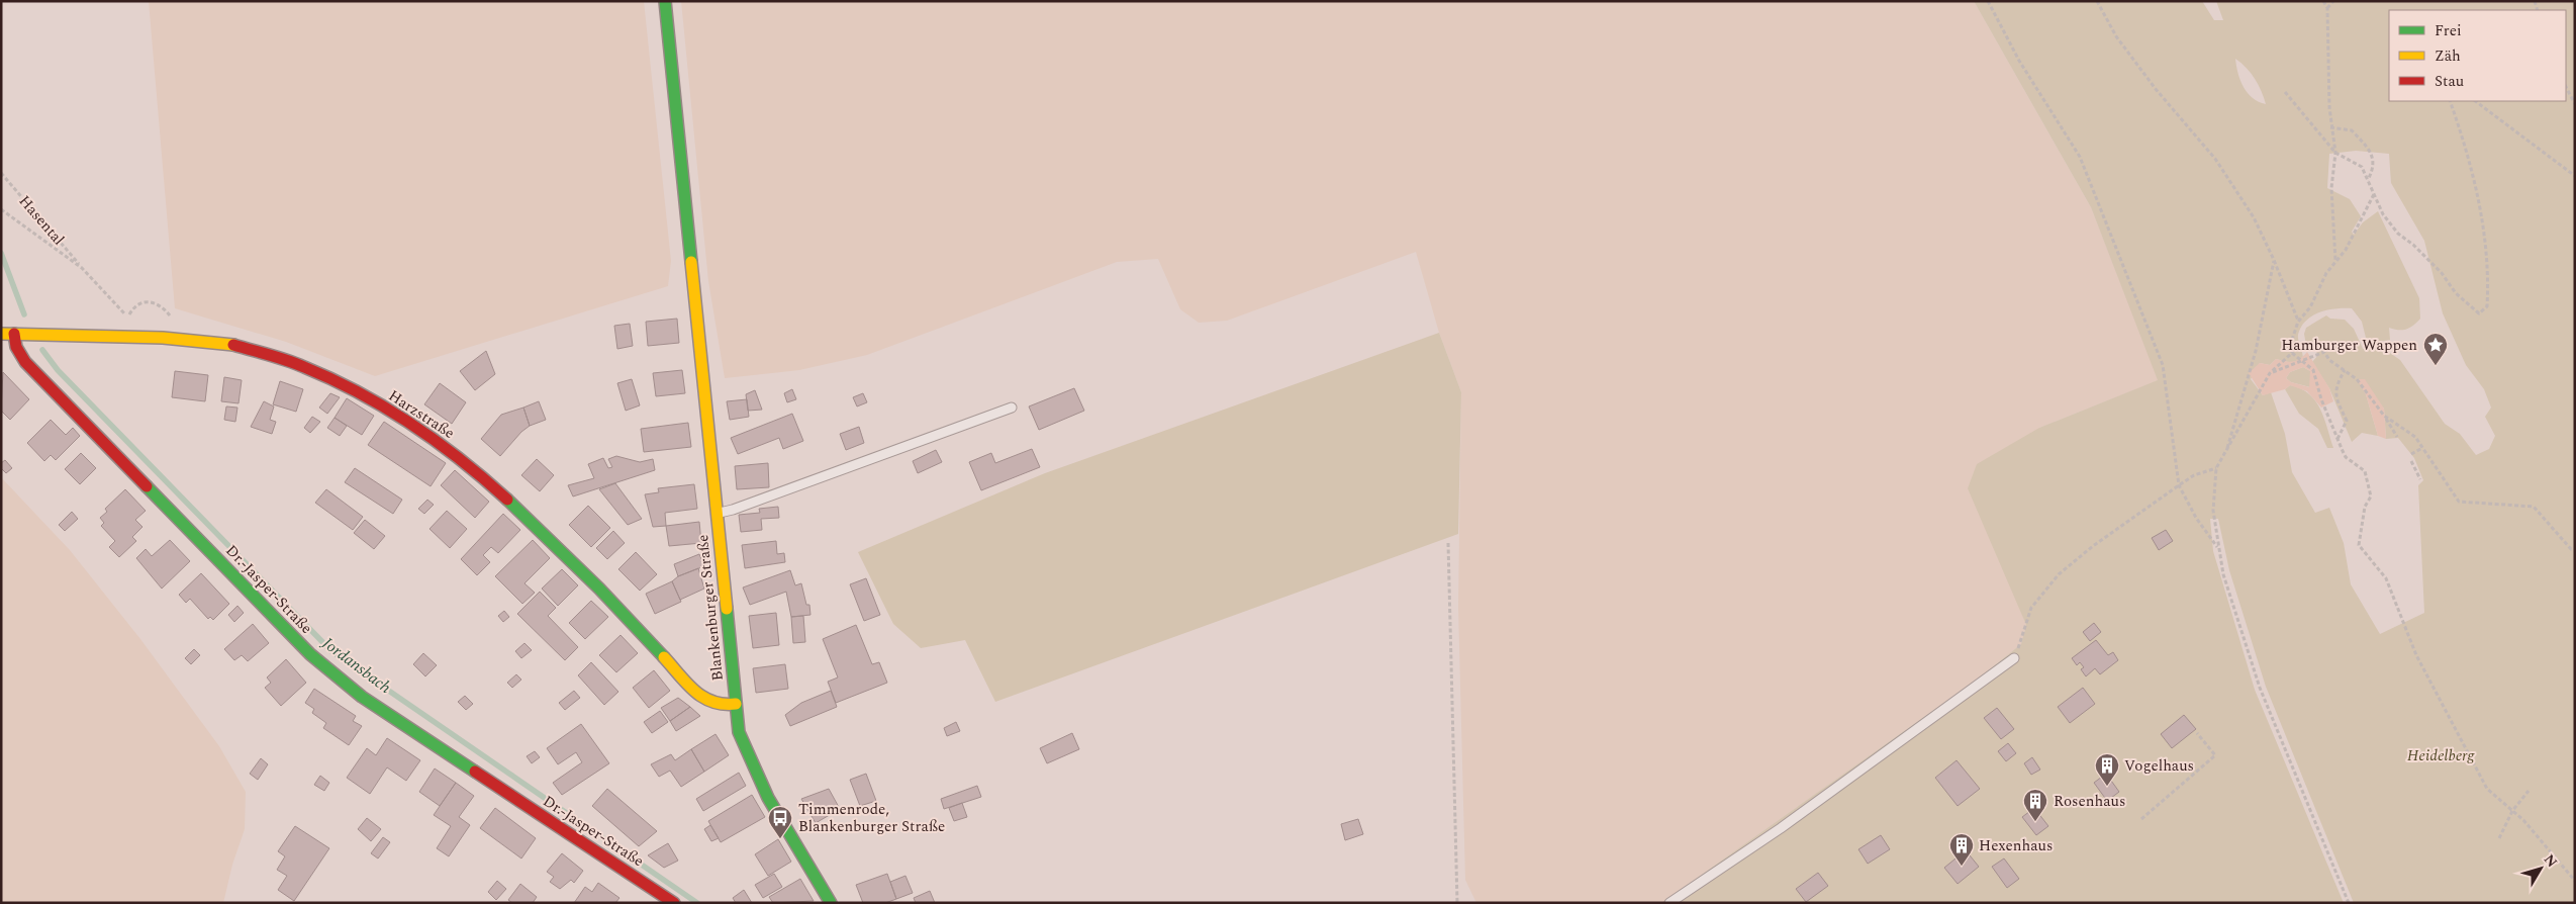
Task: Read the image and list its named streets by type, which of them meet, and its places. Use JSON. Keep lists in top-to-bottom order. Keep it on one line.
{"streets":{"street":["Harzstraße","Dr.-Jasper-Straße","Blankenburger Straße"],"path":["Hasental"]},"crossings":[["Harzstraße","Dr.-Jasper-Straße"],["Harzstraße","Blankenburger Straße"]],"water":["Jordansbach"],"parks":["Heidelberg"],"places":{"place":["Hamburger Wappen"],"building":["Vogelhaus","Rosenhaus","Hexenhaus"],"bus stop":["Timmenrode, Blankenburger Straße"]},"legend":["Frei","Zäh","Stau"],"north":"top right"}
